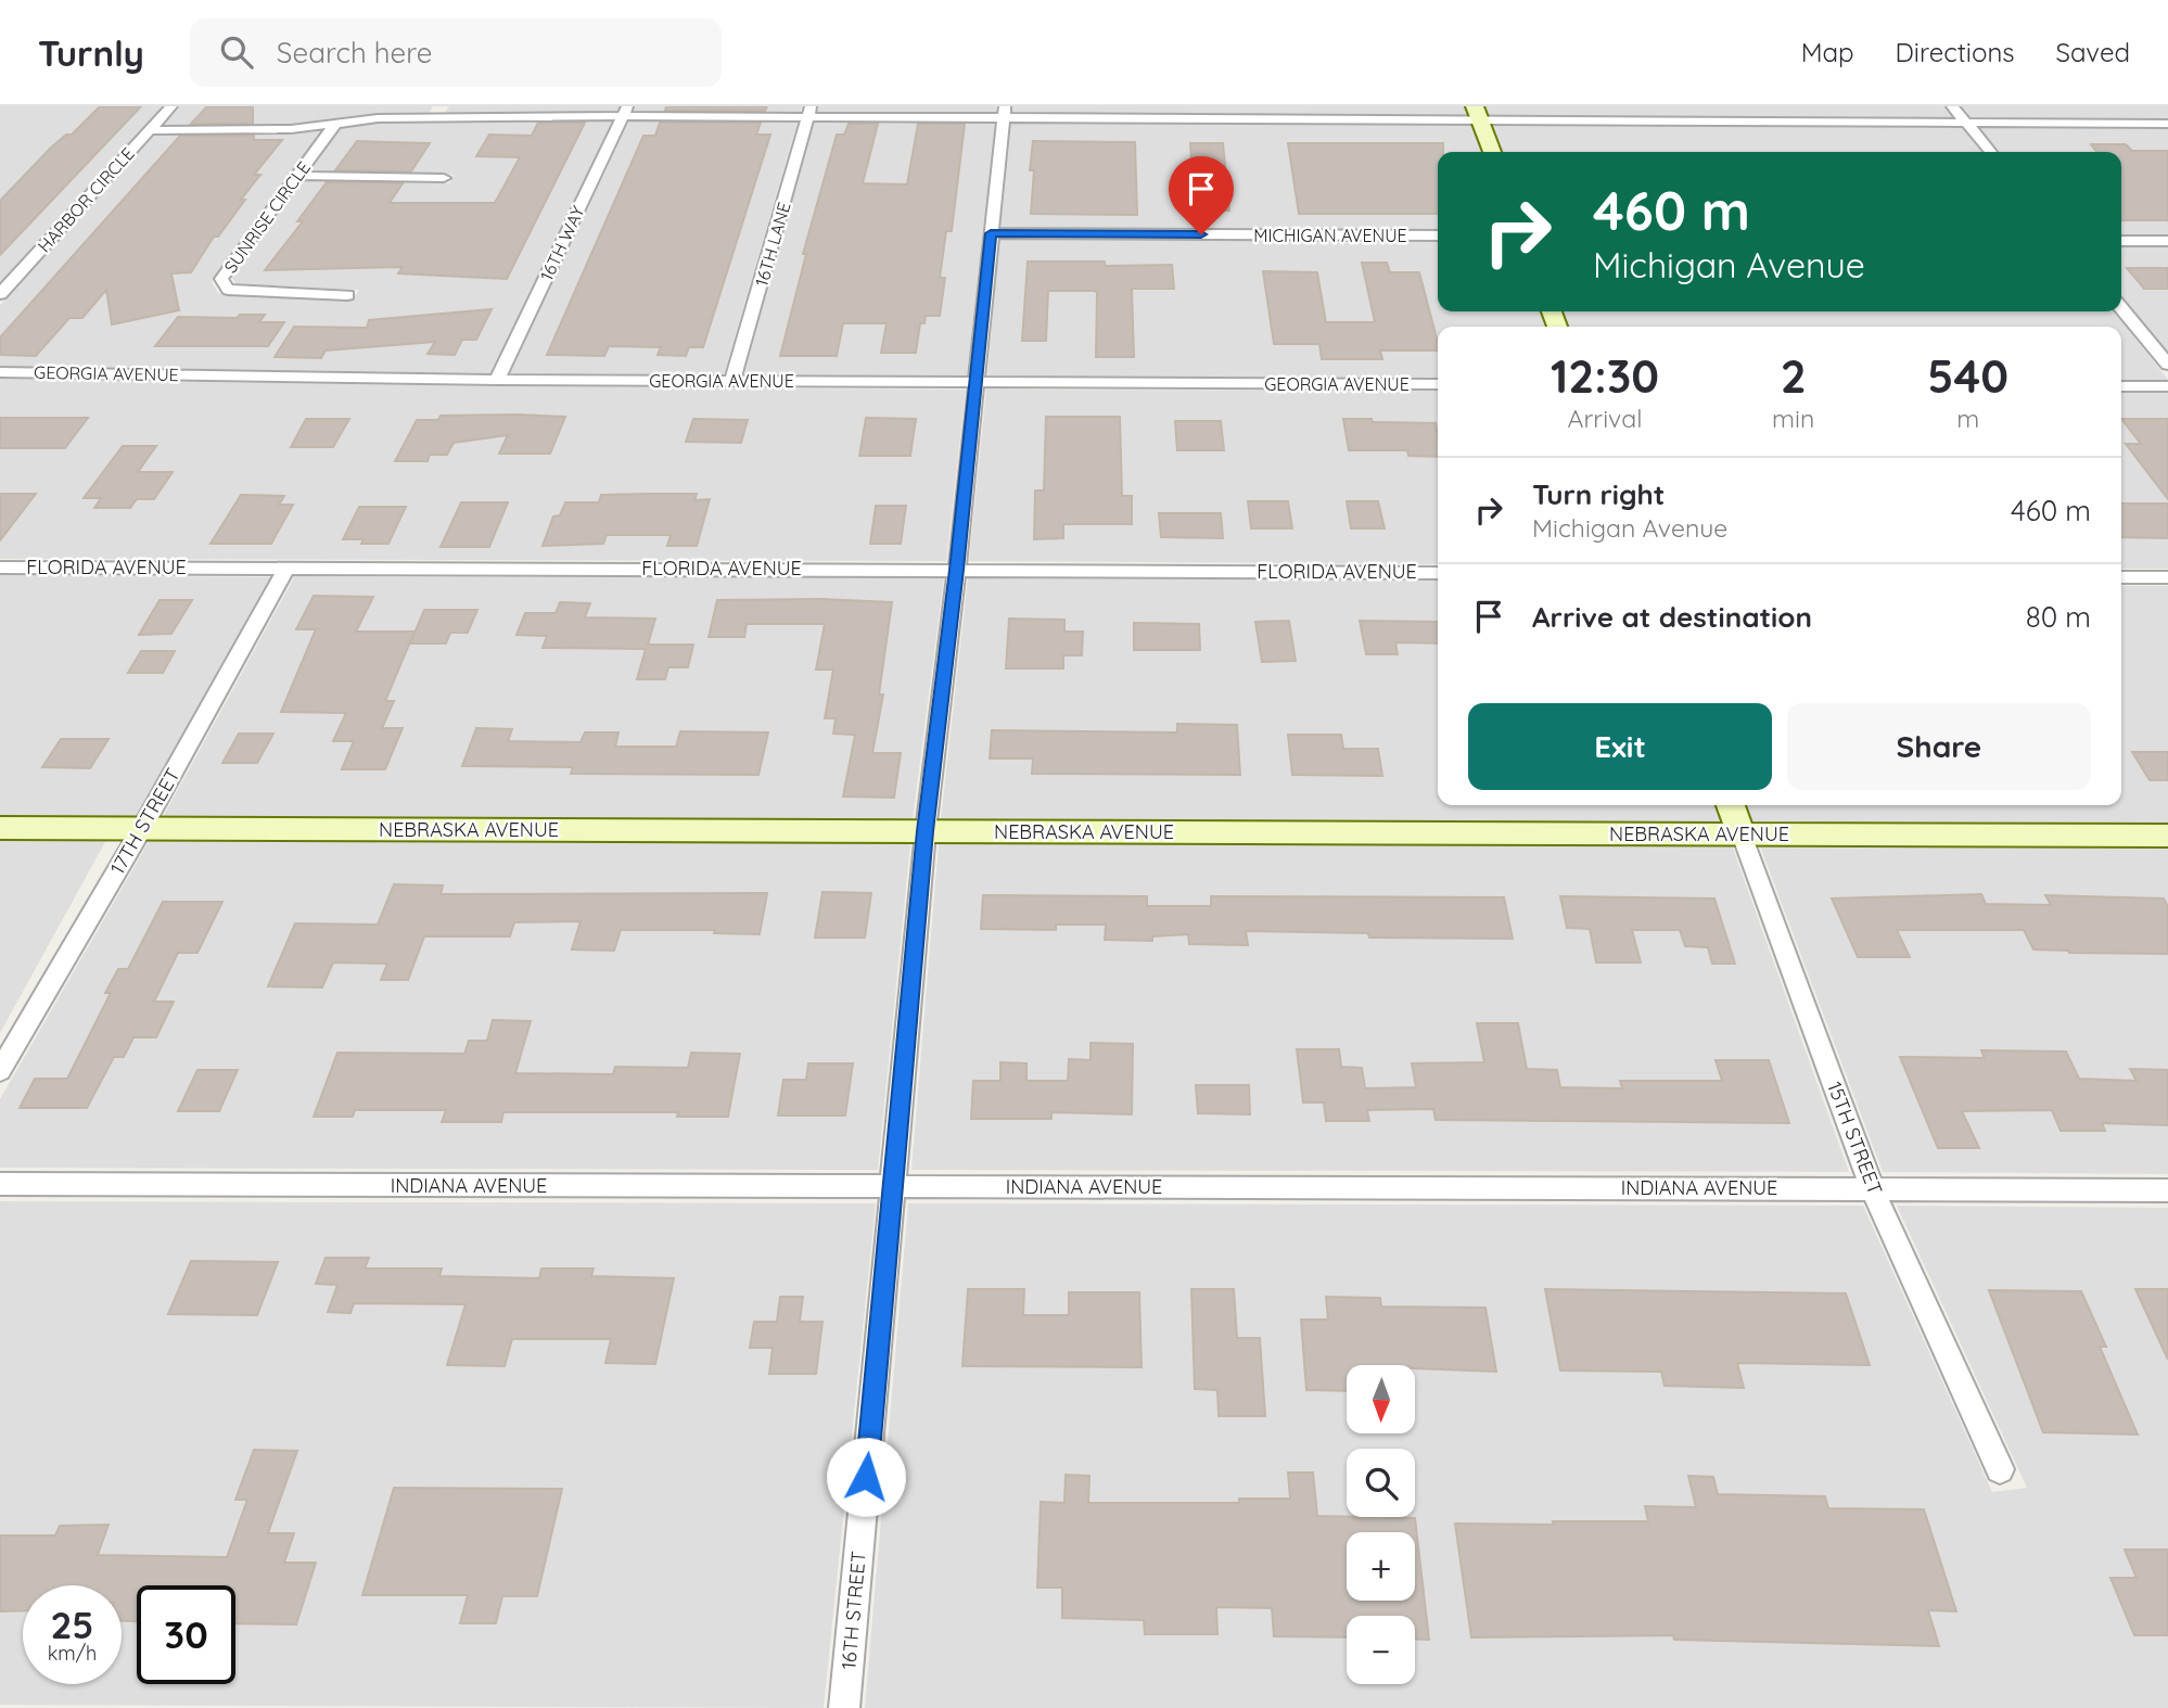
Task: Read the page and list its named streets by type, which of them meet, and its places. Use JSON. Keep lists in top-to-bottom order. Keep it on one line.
{"streets":{"main road":["NEBRASKA AVENUE","15TH STREET"],"street":["HARBOR CIRCLE","SUNRISE CIRCLE","MICHIGAN AVENUE","16TH WAY","16TH LANE","GEORGIA AVENUE","FLORIDA AVENUE","17TH STREET","INDIANA AVENUE","16TH STREET"]},"crossings":[["MICHIGAN AVENUE","16TH STREET"],["16TH WAY","GEORGIA AVENUE"],["16TH LANE","GEORGIA AVENUE"],["GEORGIA AVENUE","16TH STREET"],["FLORIDA AVENUE","17TH STREET"],["FLORIDA AVENUE","16TH STREET"],["17TH STREET","NEBRASKA AVENUE"],["NEBRASKA AVENUE","15TH STREET"],["NEBRASKA AVENUE","16TH STREET"],["15TH STREET","INDIANA AVENUE"],["INDIANA AVENUE","16TH STREET"]],"north":"bottom","page":{"header":"Turnly","search":"Search here","nav":["Map","Directions","Saved"],"turn":["460 m","Michigan Avenue"],"eta":["12:30","Arrival","2","min","540","m"],"list":[{"name":"Turn right","note":"Michigan Avenue","value":"460 m"},{"name":"Arrive at destination","value":"80 m"}],"buttons":["Exit","Share"],"map_buttons":["+","−"],"speed":"25 km/h","limit":"30"}}
